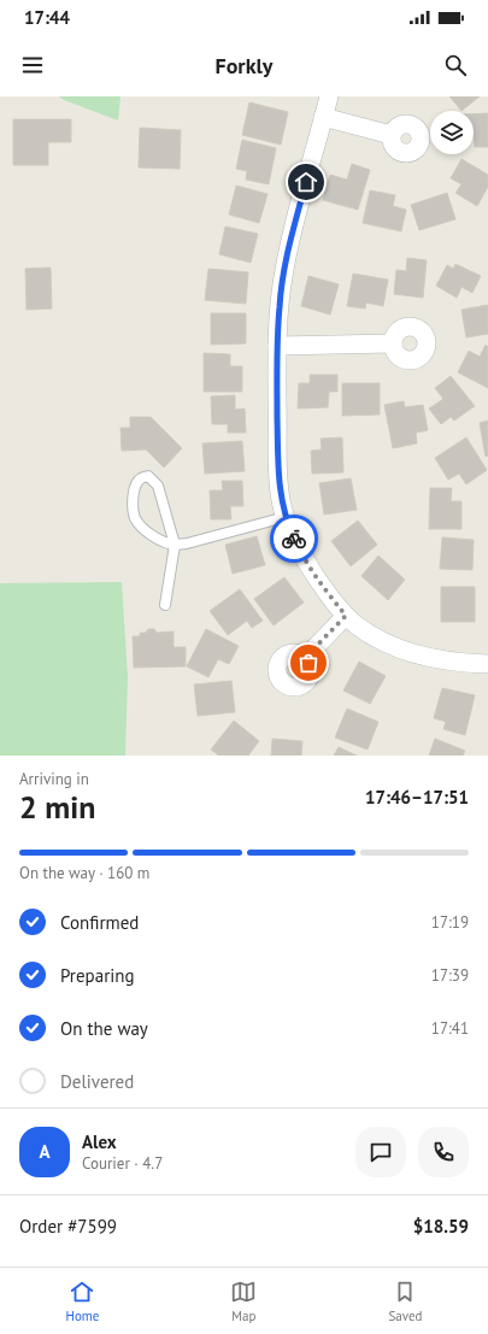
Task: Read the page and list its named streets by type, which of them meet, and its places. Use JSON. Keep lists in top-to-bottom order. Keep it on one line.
{"page":{"status":"17:44","header":"Forkly","heading":["2 min","Arriving in","17:46–17:51"],"panel":["Alex","Courier · 4.7","Order #7599","$18.59"],"bar":"On the way · 160 m","list":[["Confirmed","17:19"],["Preparing","17:39"],["On the way","17:41"],"Delivered"],"round":"A","tabs":["Home","Map","Saved"]}}
